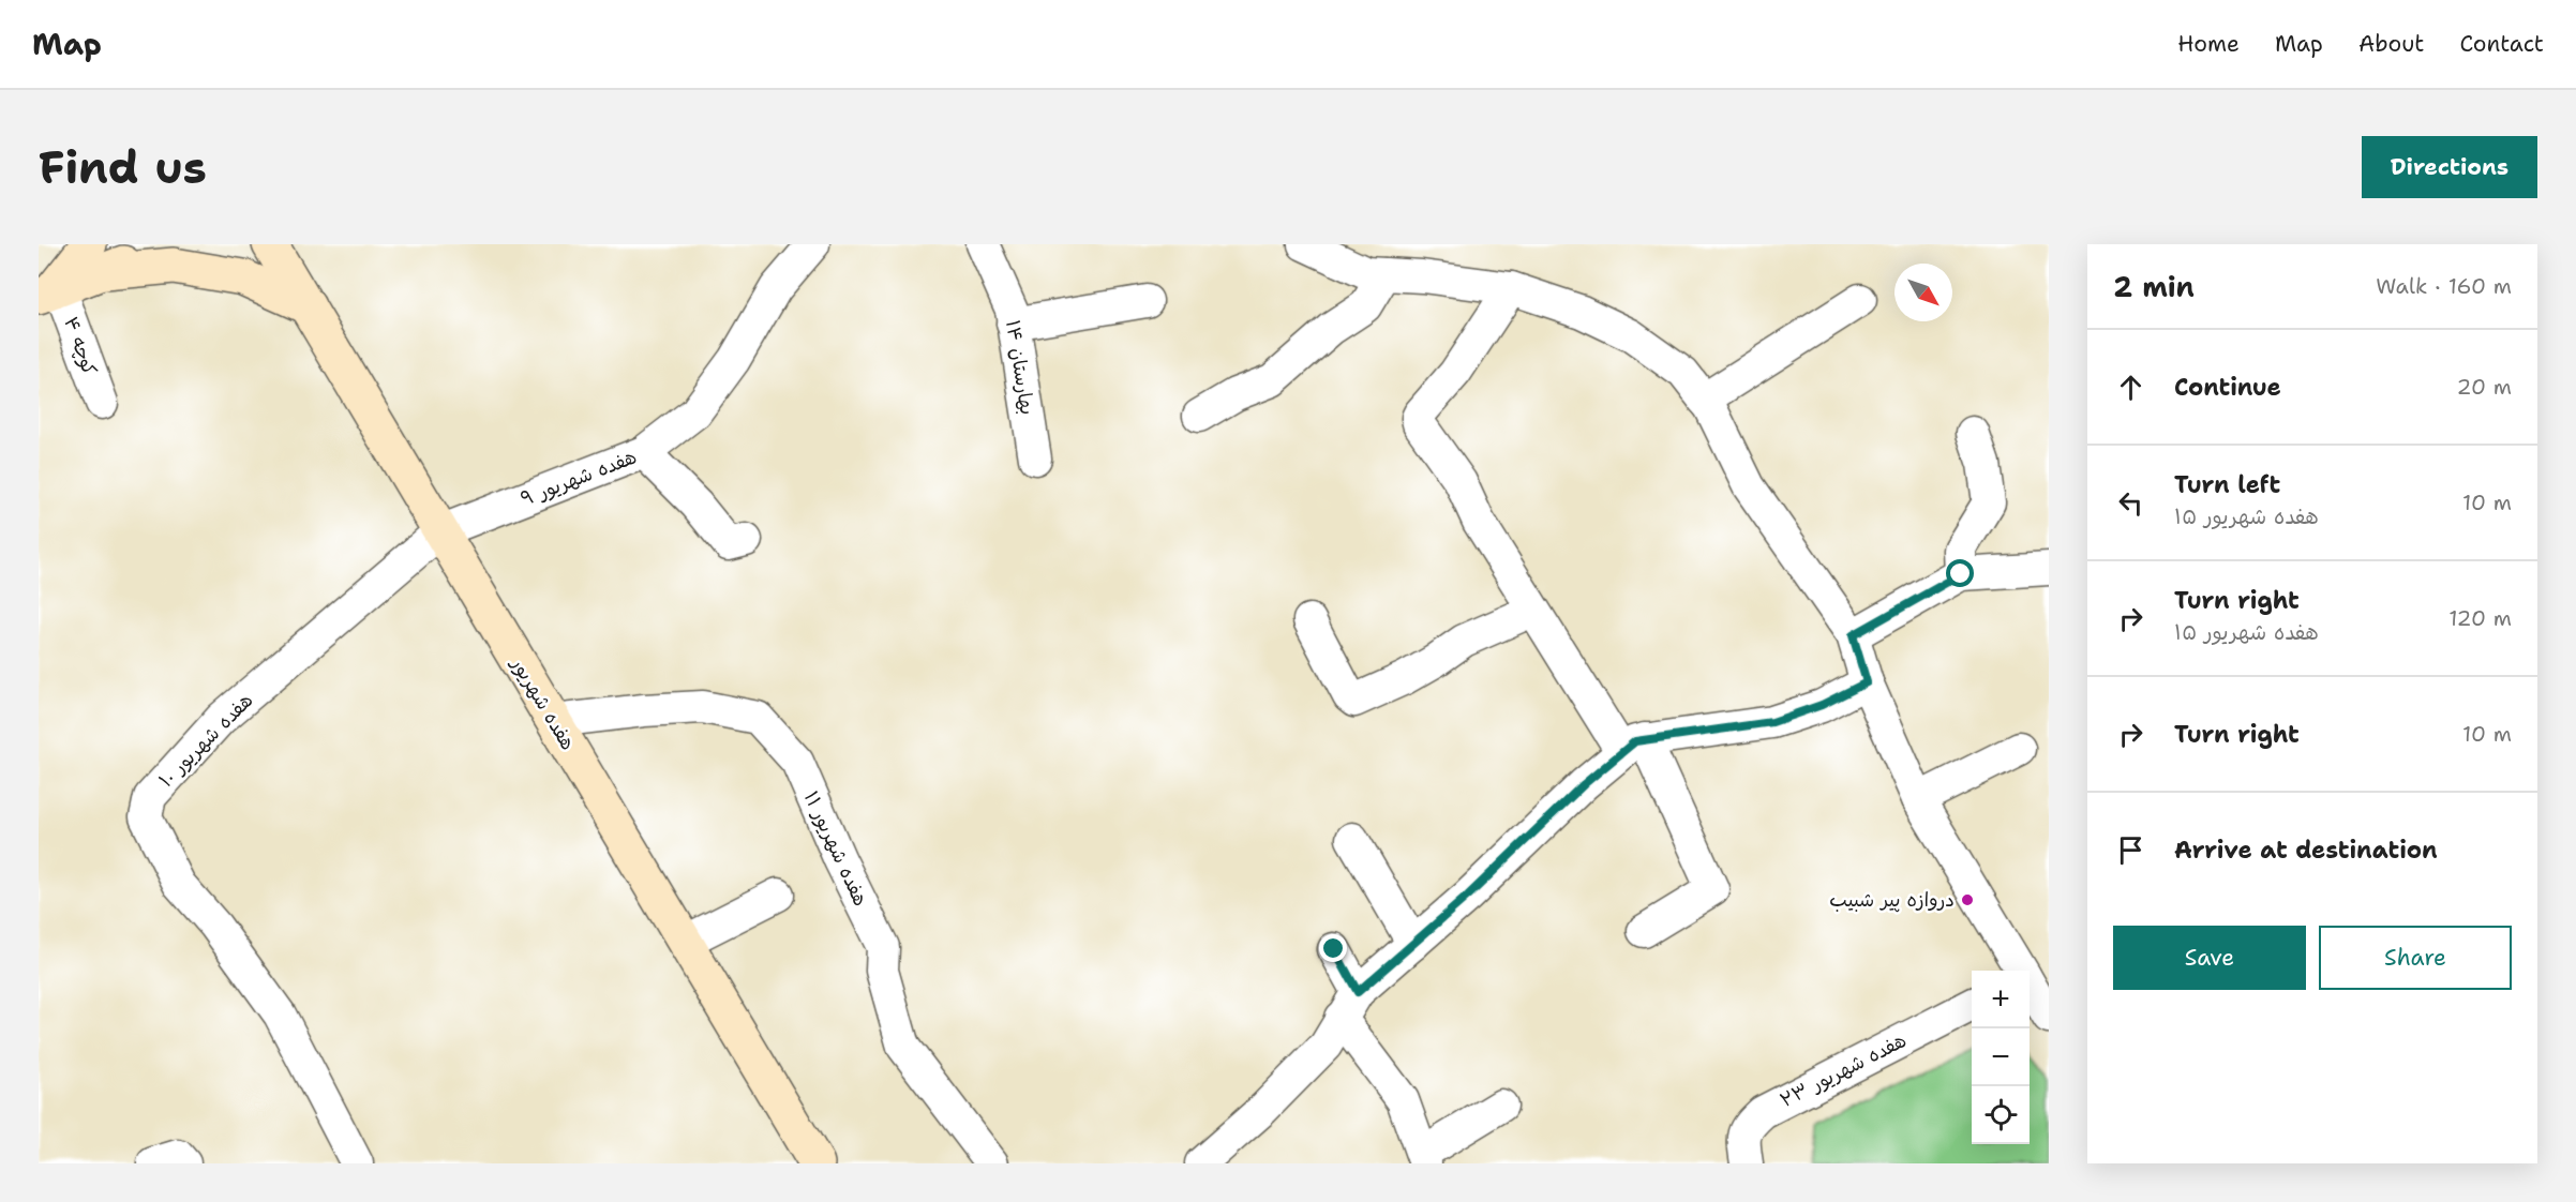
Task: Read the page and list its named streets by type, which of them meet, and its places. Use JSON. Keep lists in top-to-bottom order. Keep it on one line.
{"streets":{"main road":["هفده شهریور"],"street":["کوچه ۴","بهارستان ۱۴","هفده شهریور ۹","هفده شهریور ۱۰","هفده شهریور ۱۱","هفده شهریور ۲۳"]},"crossings":[["هفده شهریور ۹","هفده شهریور"],["هفده شهریور ۹","هفده شهریور ۱۰"],["هفده شهریور","هفده شهریور ۱۰"],["هفده شهریور","هفده شهریور ۱۱"]],"places":["دروازه پیر شبیب"],"north":"bottom right","page":{"header":"Map","nav":["Home","Map","About","Contact"],"buttons":["Directions",["Save","Share"]],"title":"Find us","heading":["2 min","Walk · 160 m"],"list":[["Continue","20 m"],["Turn left","هفده شهریور ۱۵","10 m"],["Turn right","هفده شهریور ۱۵","120 m"],["Turn right","10 m"],"Arrive at destination"],"map_buttons":["+","−"]}}
